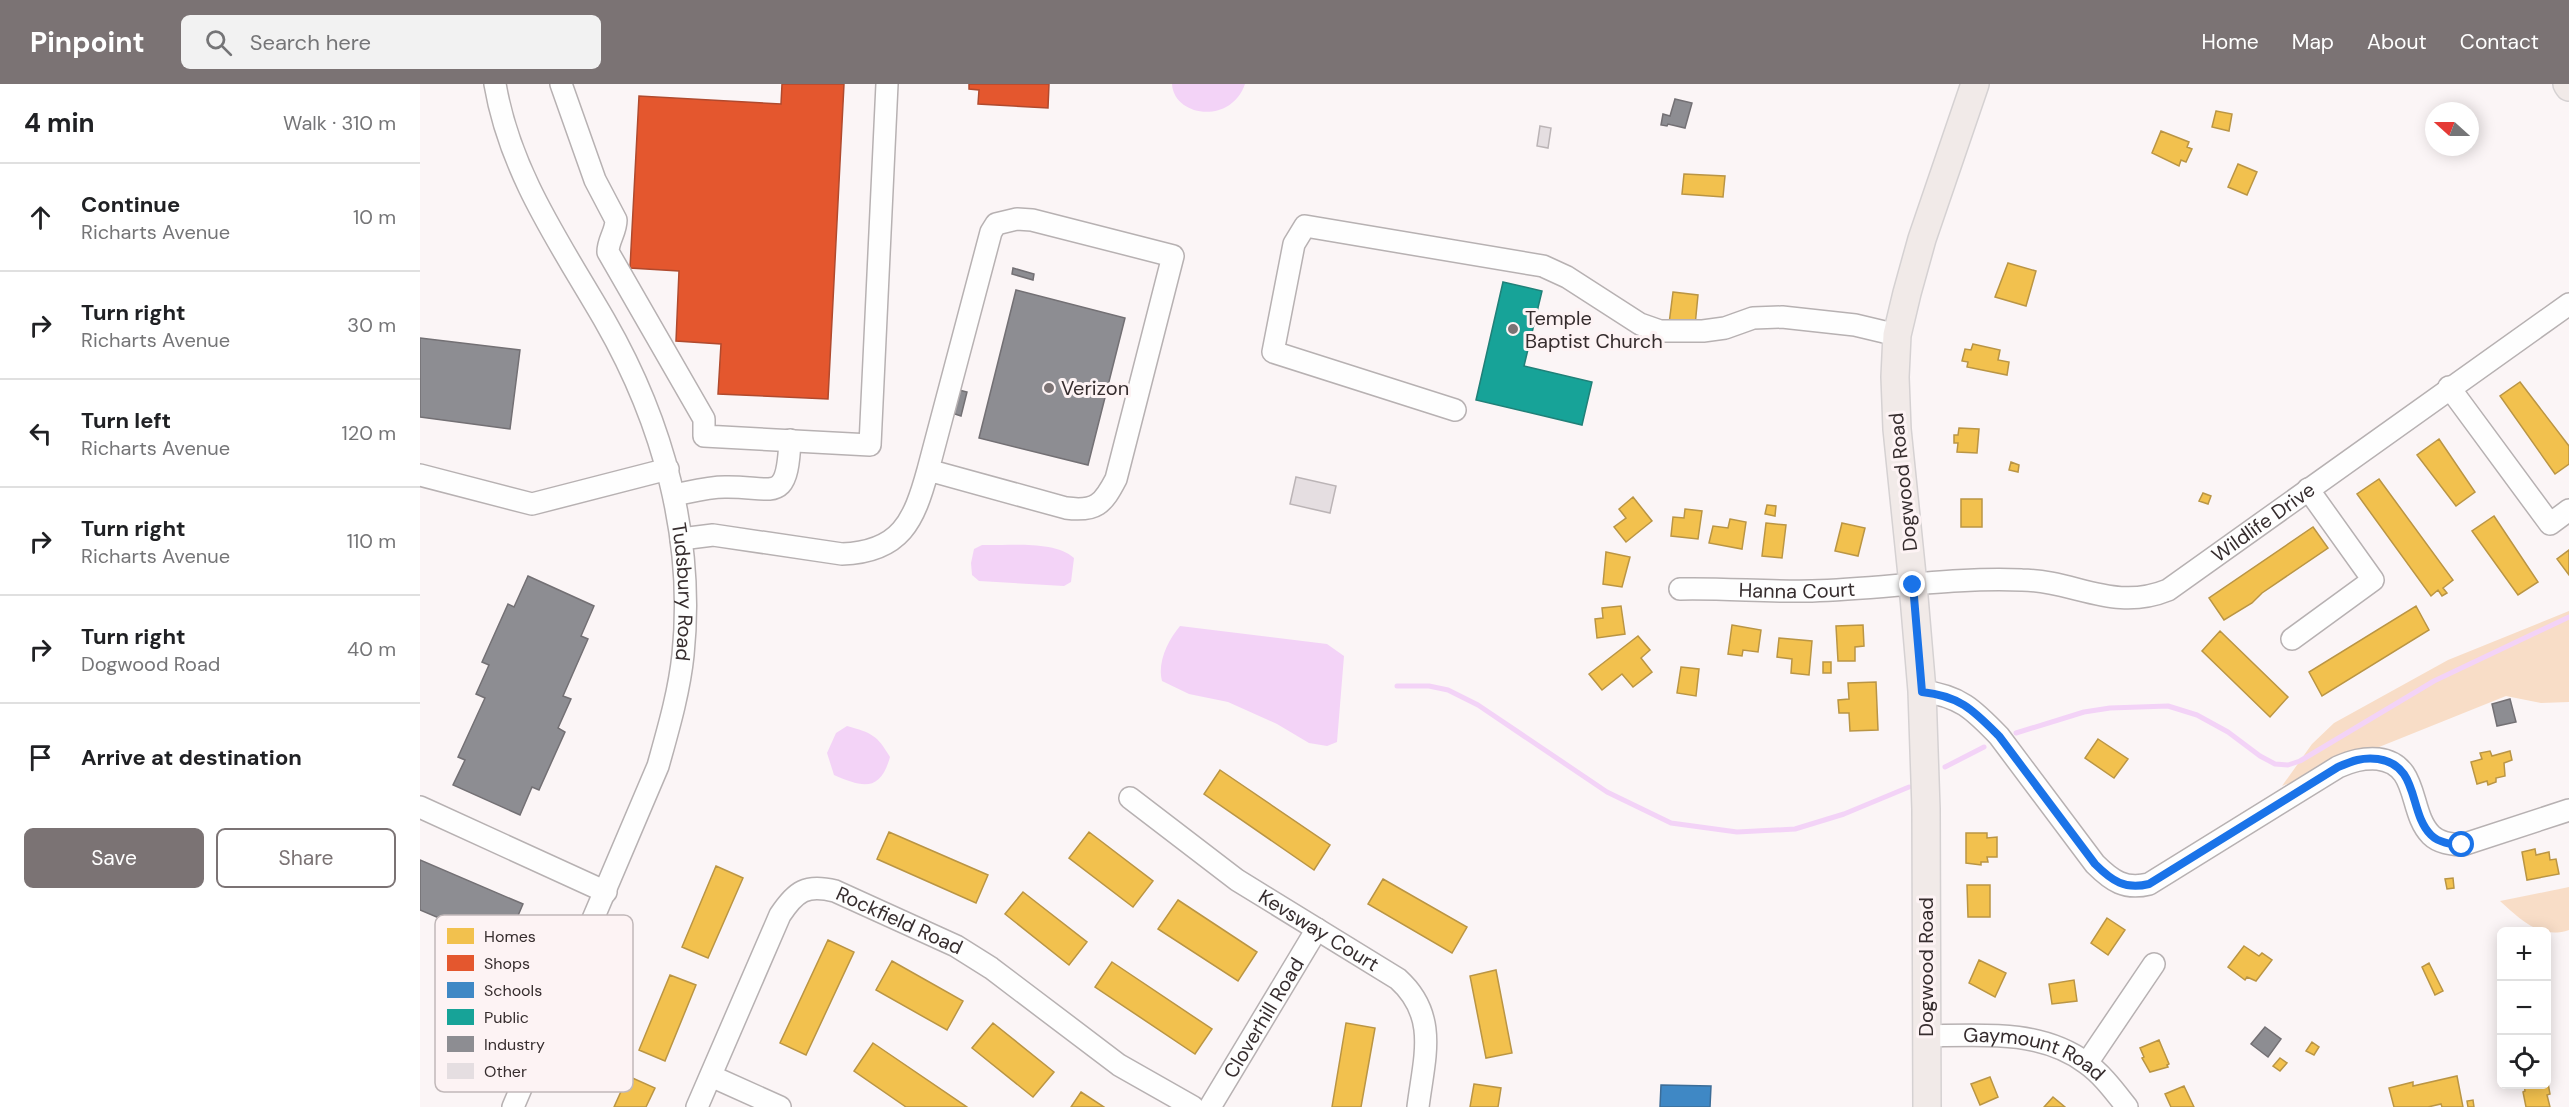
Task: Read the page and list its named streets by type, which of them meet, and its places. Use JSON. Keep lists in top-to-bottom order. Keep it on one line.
{"streets":{"main road":["Dogwood Road"],"street":["Wildlife Drive","Hanna Court","Tudsbury Road","Rockfield Road","Kevsway Court","Cloverhill Road","Gaymount Road"]},"crossings":[["Dogwood Road","Wildlife Drive"],["Dogwood Road","Hanna Court"],["Dogwood Road","Gaymount Road"],["Wildlife Drive","Hanna Court"],["Kevsway Court","Cloverhill Road"]],"places":["Temple Baptist Church","Verizon"],"legend":["Homes","Shops","Schools","Public","Industry","Other"],"north":"left","page":{"header":"Pinpoint","search":"Search here","nav":["Home","Map","About","Contact"],"heading":["4 min","Walk · 310 m"],"list":[["Continue","Richarts Avenue","10 m"],["Turn right","Richarts Avenue","30 m"],["Turn left","Richarts Avenue","120 m"],["Turn right","Richarts Avenue","110 m"],["Turn right","Dogwood Road","40 m"],"Arrive at destination"],"buttons":["Save","Share"],"map_buttons":["+","−"]}}
